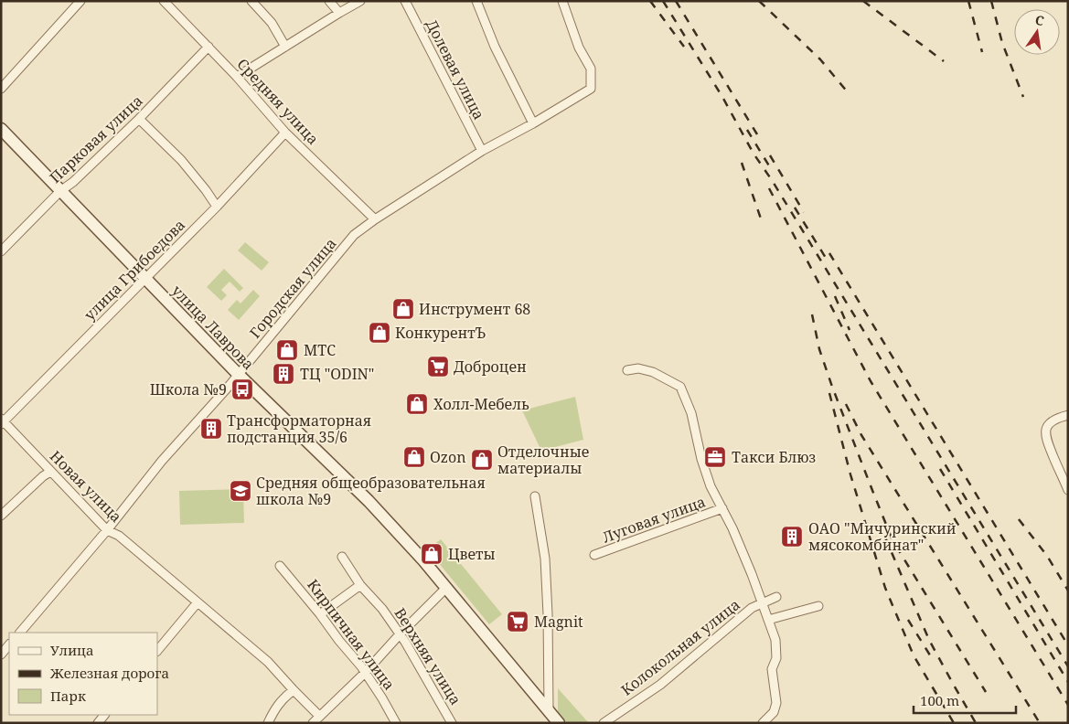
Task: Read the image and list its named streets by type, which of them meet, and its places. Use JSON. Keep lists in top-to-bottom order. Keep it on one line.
{"streets":{"main road":["улица Лаврова"],"street":["Долевая улица","Средняя улица","Парковая улица","улица Грибоедова","Городская улица","Новая улица","Луговая улица","Кирпичная улица","Колокольная улица","Верхняя улица"]},"crossings":[["Долевая улица","Городская улица"],["Средняя улица","Парковая улица"],["Средняя улица","улица Грибоедова"],["Средняя улица","Городская улица"],["Парковая улица","улица Лаврова"],["улица Грибоедова","улица Лаврова"],["улица Грибоедова","Новая улица"],["Городская улица","улица Лаврова"],["Городская улица","Новая улица"],["Луговая улица","Колокольная улица"]],"places":{"shop":["Инструмент 68","КонкурентЪ","МТС","Холл-Мебель","Ozon","Отделочные материалы","Цветы"],"supermarket":["Доброцен","Magnit"],"building":["ТЦ \"ODIN\"","Трансформаторная подстанция 35/6","ОАО \"Мичуринский мясокомбинат\""],"bus stop":["Школа №9"],"office":["Такси Блюз"],"school or university":["Средняя общеобразовательная школа №9"]},"legend":["Улица","Железная дорога","Парк"],"scale_bar":"100 m","north":"top"}
